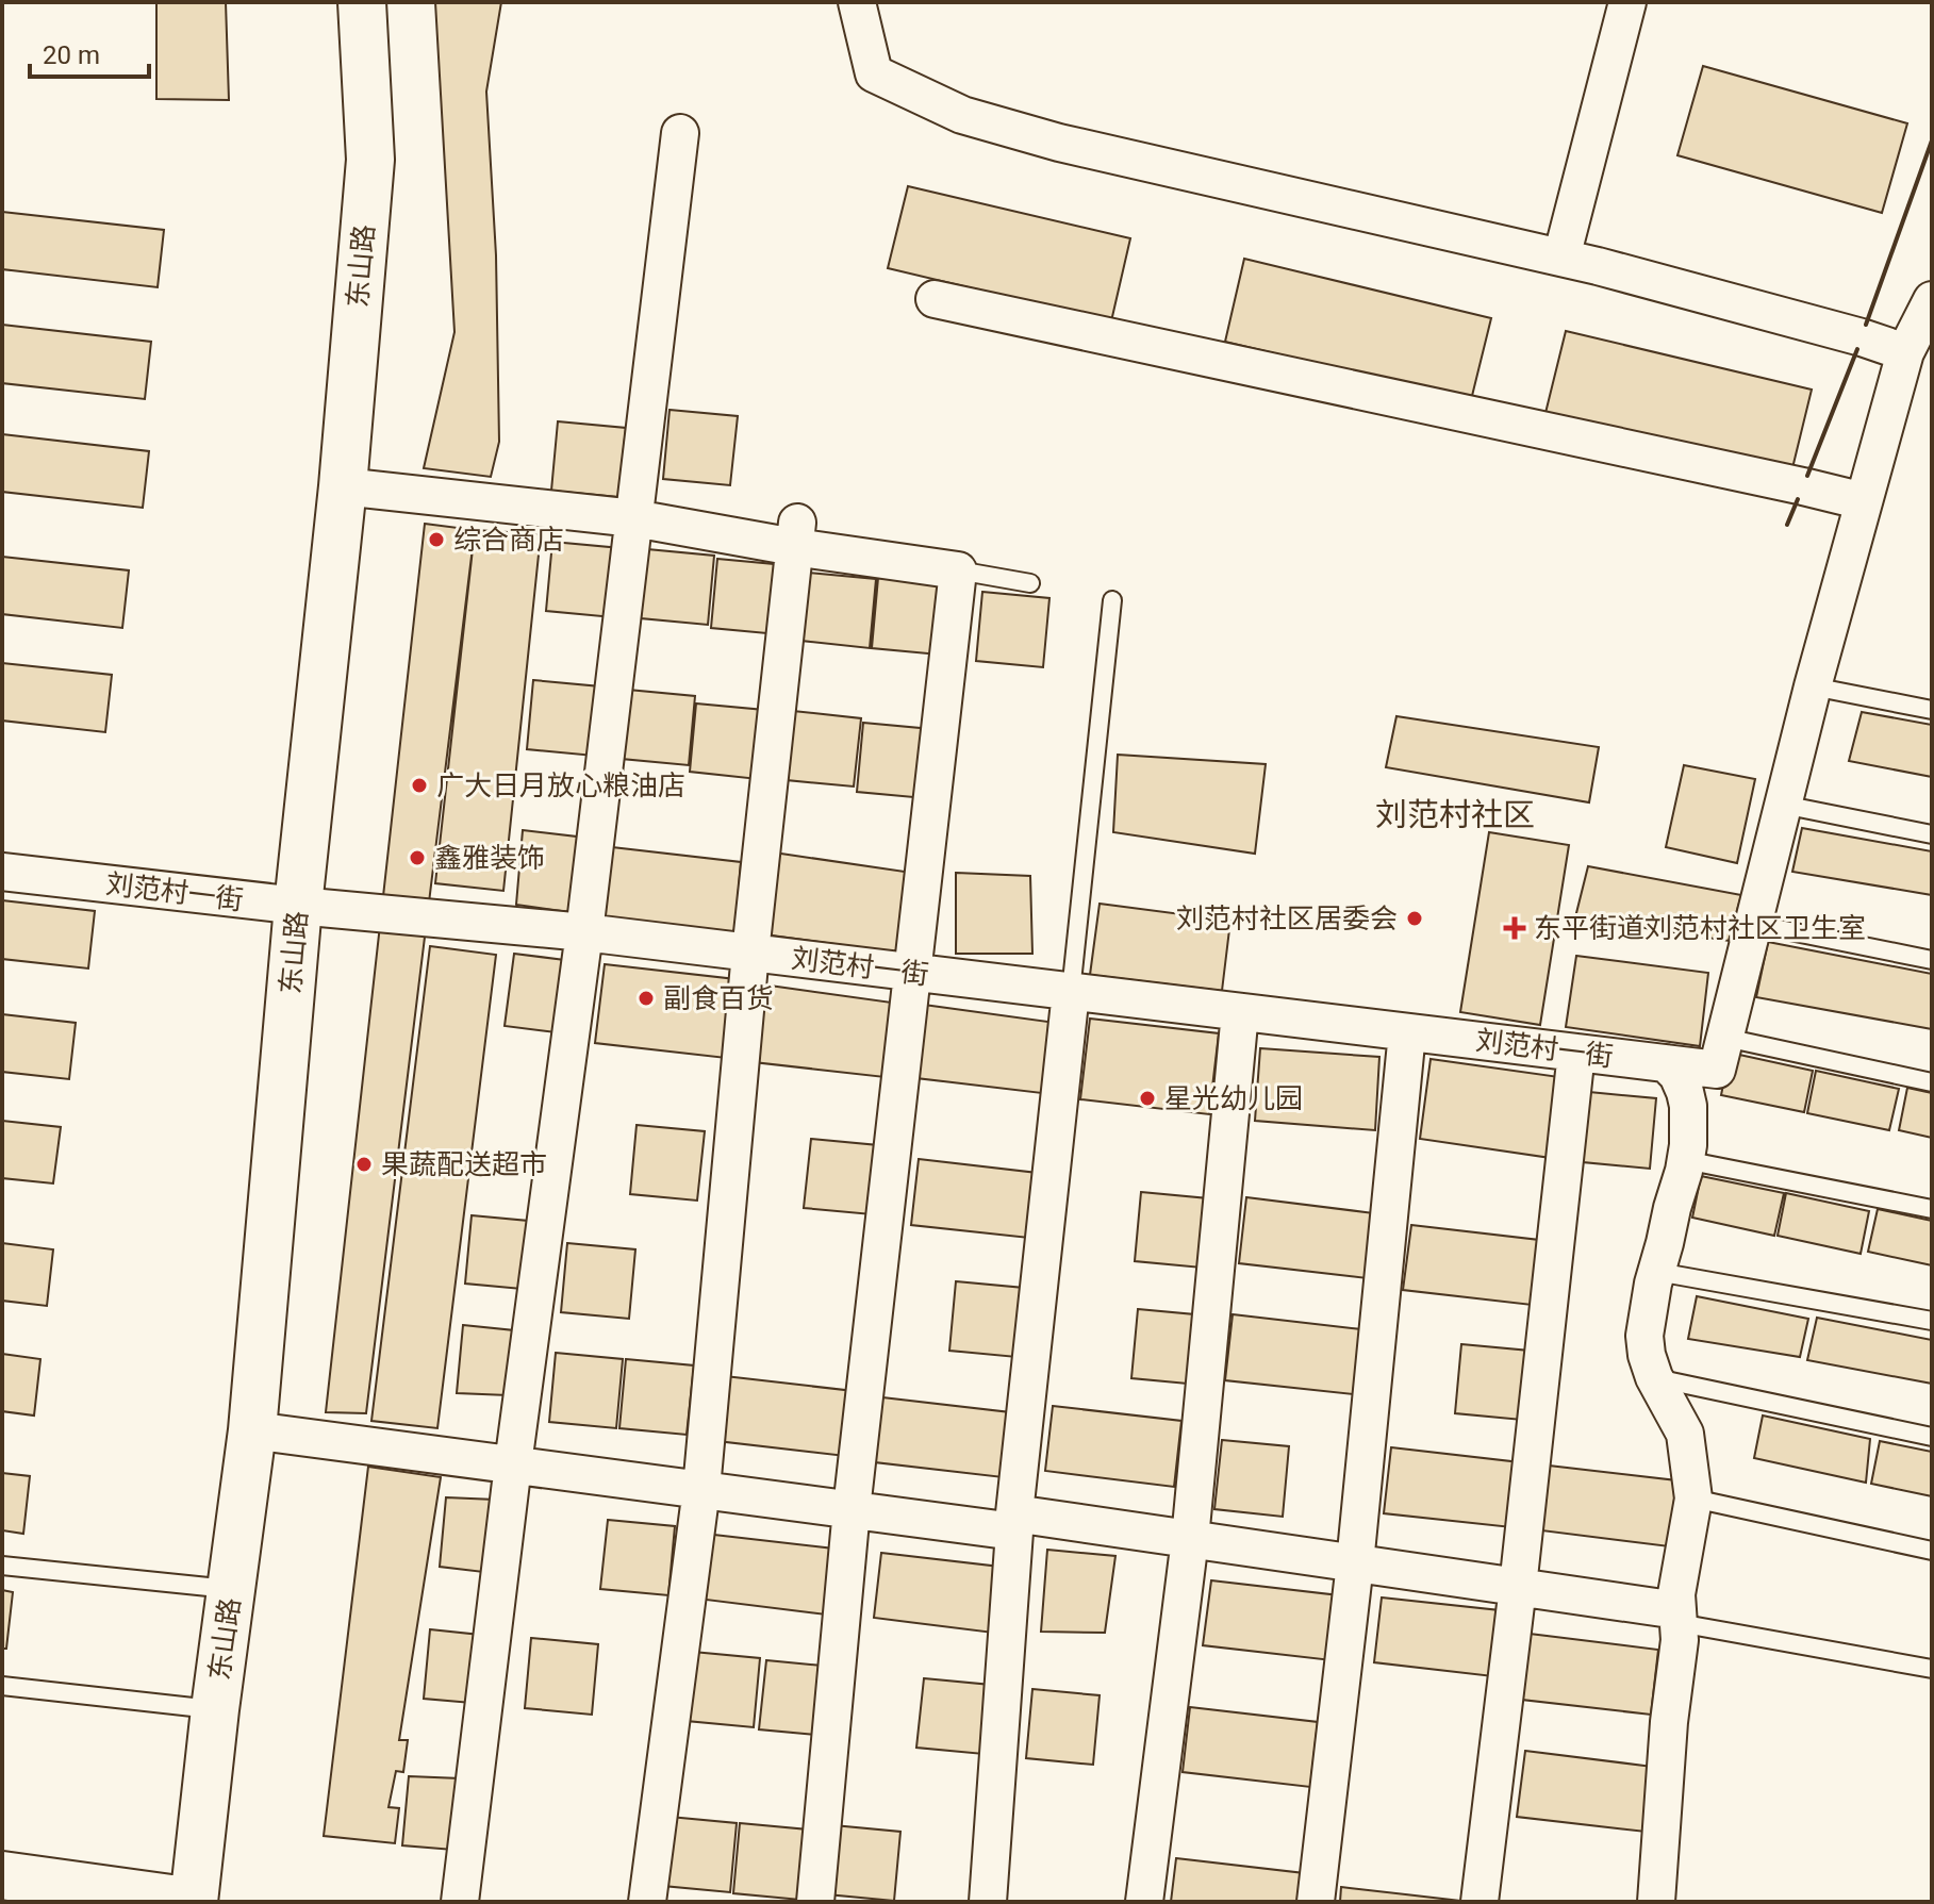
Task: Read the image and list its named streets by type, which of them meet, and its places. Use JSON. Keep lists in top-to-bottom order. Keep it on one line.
{"streets":{"street":["东山路","刘范村一街"]},"crossings":[["东山路","刘范村一街"]],"districts":["刘范村社区"],"places":{"other":["综合商店","广大日月放心粮油店","鑫雅装饰","刘范村社区居委会","副食百货","星光幼儿园","果蔬配送超市"],"health":["东平街道刘范村社区卫生室"]},"scale_bar":"20 m"}
